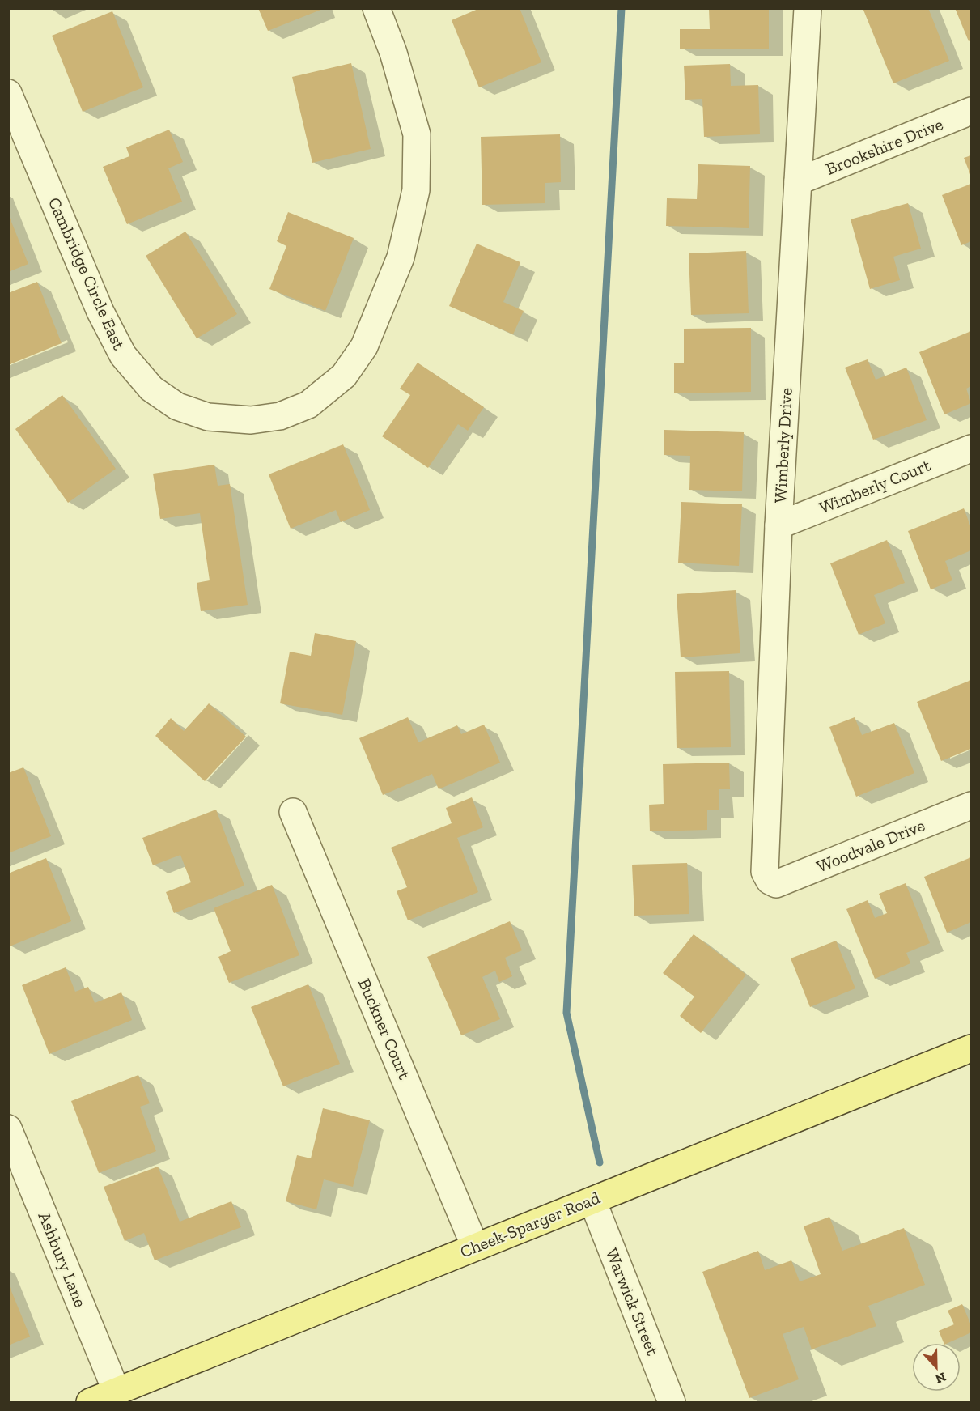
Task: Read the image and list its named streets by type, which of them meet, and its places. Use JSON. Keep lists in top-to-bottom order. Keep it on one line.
{"streets":{"main road":["Cheek-Sparger Road"],"street":["Brookshire Drive","Cambridge Circle East","Wimberly Drive","Wimberly Court","Woodvale Drive","Buckner Court","Ashbury Lane","Warwick Street"]},"crossings":[["Brookshire Drive","Wimberly Drive"],["Wimberly Drive","Wimberly Court"],["Wimberly Drive","Woodvale Drive"],["Buckner Court","Cheek-Sparger Road"],["Cheek-Sparger Road","Ashbury Lane"],["Cheek-Sparger Road","Warwick Street"]],"north":"bottom"}
